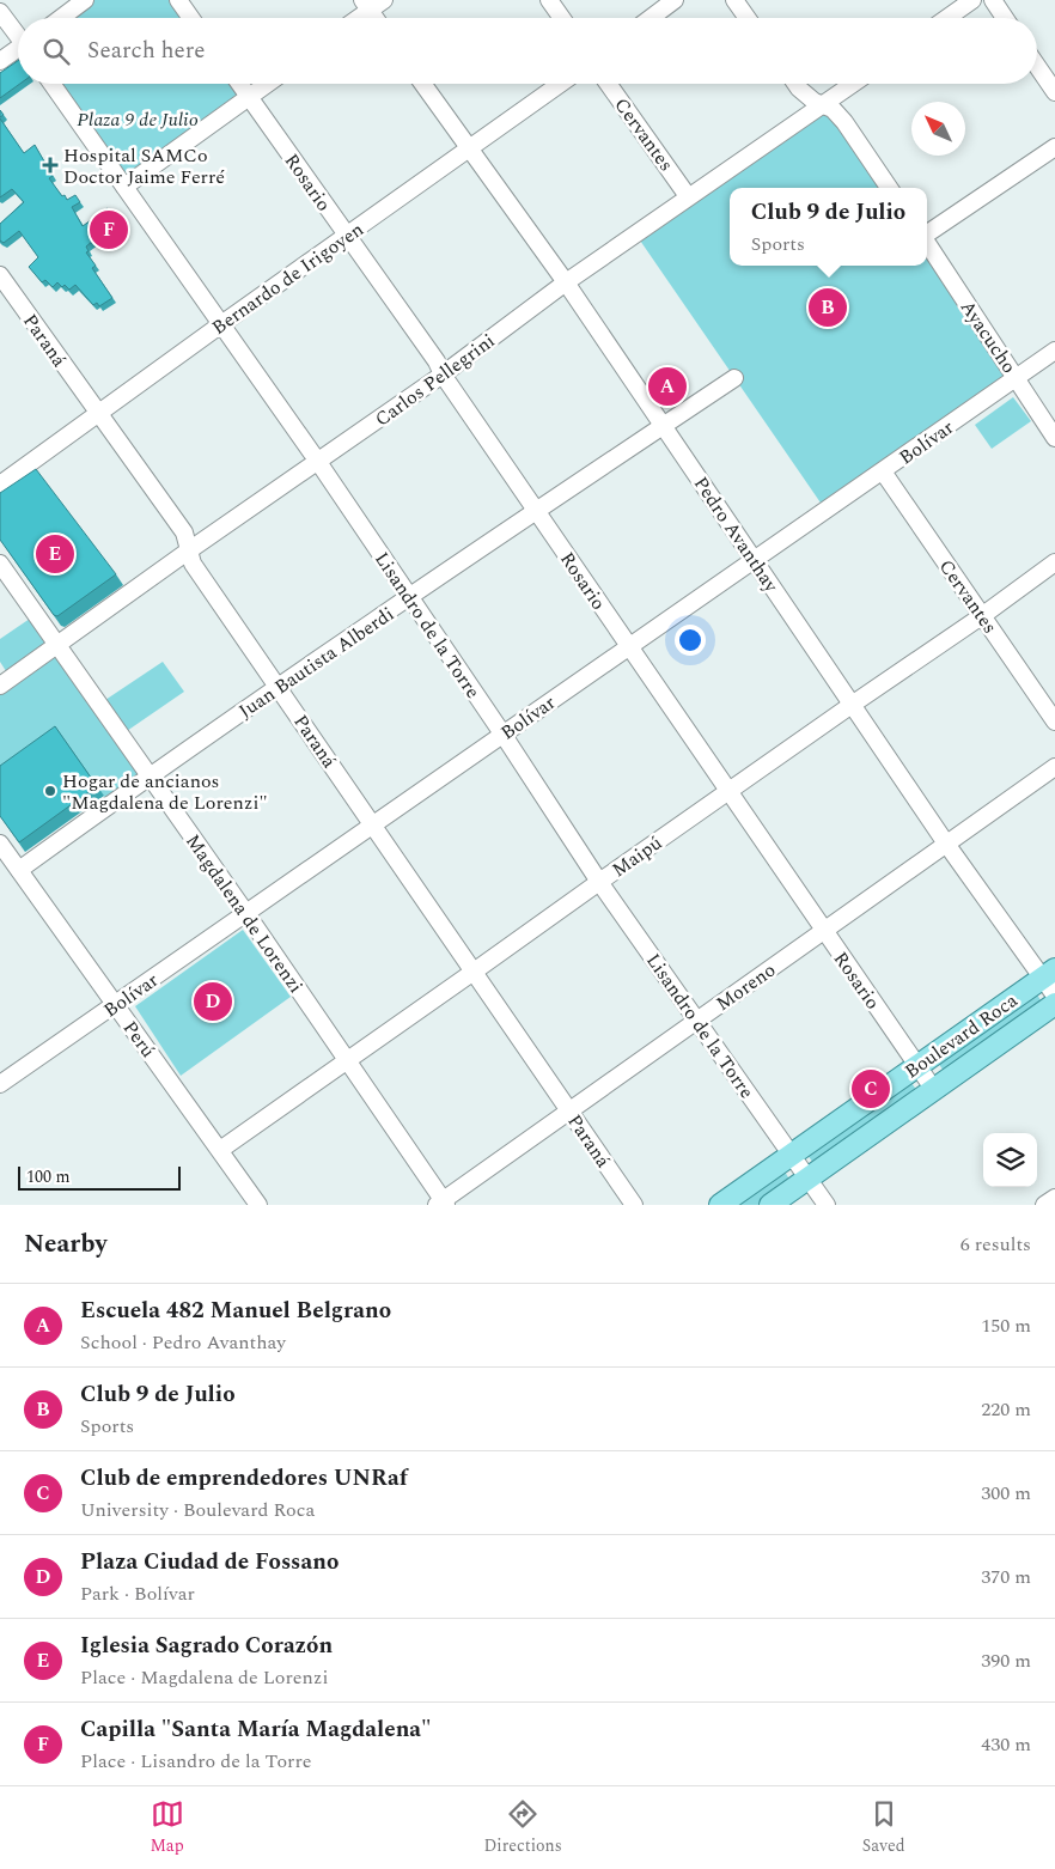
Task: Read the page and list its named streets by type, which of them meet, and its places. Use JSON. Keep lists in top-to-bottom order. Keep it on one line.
{"streets":{"main road":["Boulevard Roca"],"street":["Cervantes","Rosario","Bernardo de Irigoyen","Ayacucho","Paraná","Carlos Pellegrini","Bolívar","Pedro Avanthay","Lisandro de la Torre","Juan Bautista Alberdi","Maipú","Magdalena de Lorenzi","Moreno","Perú"]},"crossings":[["Cervantes","Carlos Pellegrini"],["Cervantes","Bolívar"],["Cervantes","Maipú"],["Rosario","Bernardo de Irigoyen"],["Rosario","Carlos Pellegrini"],["Rosario","Bolívar"],["Rosario","Juan Bautista Alberdi"],["Rosario","Maipú"],["Rosario","Moreno"],["Rosario","Boulevard Roca"],["Bernardo de Irigoyen","Paraná"],["Bernardo de Irigoyen","Pedro Avanthay"],["Bernardo de Irigoyen","Lisandro de la Torre"],["Ayacucho","Bolívar"],["Paraná","Carlos Pellegrini"],["Paraná","Bolívar"],["Paraná","Juan Bautista Alberdi"],["Paraná","Maipú"],["Paraná","Moreno"],["Carlos Pellegrini","Pedro Avanthay"],["Carlos Pellegrini","Lisandro de la Torre"],["Carlos Pellegrini","Magdalena de Lorenzi"],["Bolívar","Pedro Avanthay"],["Bolívar","Lisandro de la Torre"],["Bolívar","Magdalena de Lorenzi"],["Bolívar","Perú"],["Pedro Avanthay","Juan Bautista Alberdi"],["Pedro Avanthay","Maipú"],["Pedro Avanthay","Moreno"],["Pedro Avanthay","Boulevard Roca"],["Lisandro de la Torre","Juan Bautista Alberdi"],["Lisandro de la Torre","Maipú"],["Lisandro de la Torre","Moreno"],["Lisandro de la Torre","Boulevard Roca"],["Juan Bautista Alberdi","Magdalena de Lorenzi"],["Juan Bautista Alberdi","Perú"],["Maipú","Magdalena de Lorenzi"],["Maipú","Perú"],["Magdalena de Lorenzi","Moreno"]],"parks":["Plaza 9 de Julio"],"places":{"health":["Hospital SAMCo Doctor Jaime Ferré"],"other":["Hogar de ancianos \"Magdalena de Lorenzi\""]},"scale_bar":"100 m","north":"top left","page":{"search":"Search here","popup":["Club 9 de Julio","Sports"],"pins":["F","B","A","E","D","C"],"scale":"100 m","heading":["Nearby","6 results"],"list":[{"mark":"A","name":"Escuela 482 Manuel Belgrano","note":"School · Pedro Avanthay","value":"150 m"},{"mark":"B","name":"Club 9 de Julio","note":"Sports","value":"220 m"},{"mark":"C","name":"Club de emprendedores UNRaf","note":"University · Boulevard Roca","value":"300 m"},{"mark":"D","name":"Plaza Ciudad de Fossano","note":"Park · Bolívar","value":"370 m"},{"mark":"E","name":"Iglesia Sagrado Corazón","note":"Place · Magdalena de Lorenzi","value":"390 m"},{"mark":"F","name":"Capilla \"Santa María Magdalena\"","note":"Place · Lisandro de la Torre","value":"430 m"}],"nav":["Map","Directions","Saved"]}}
